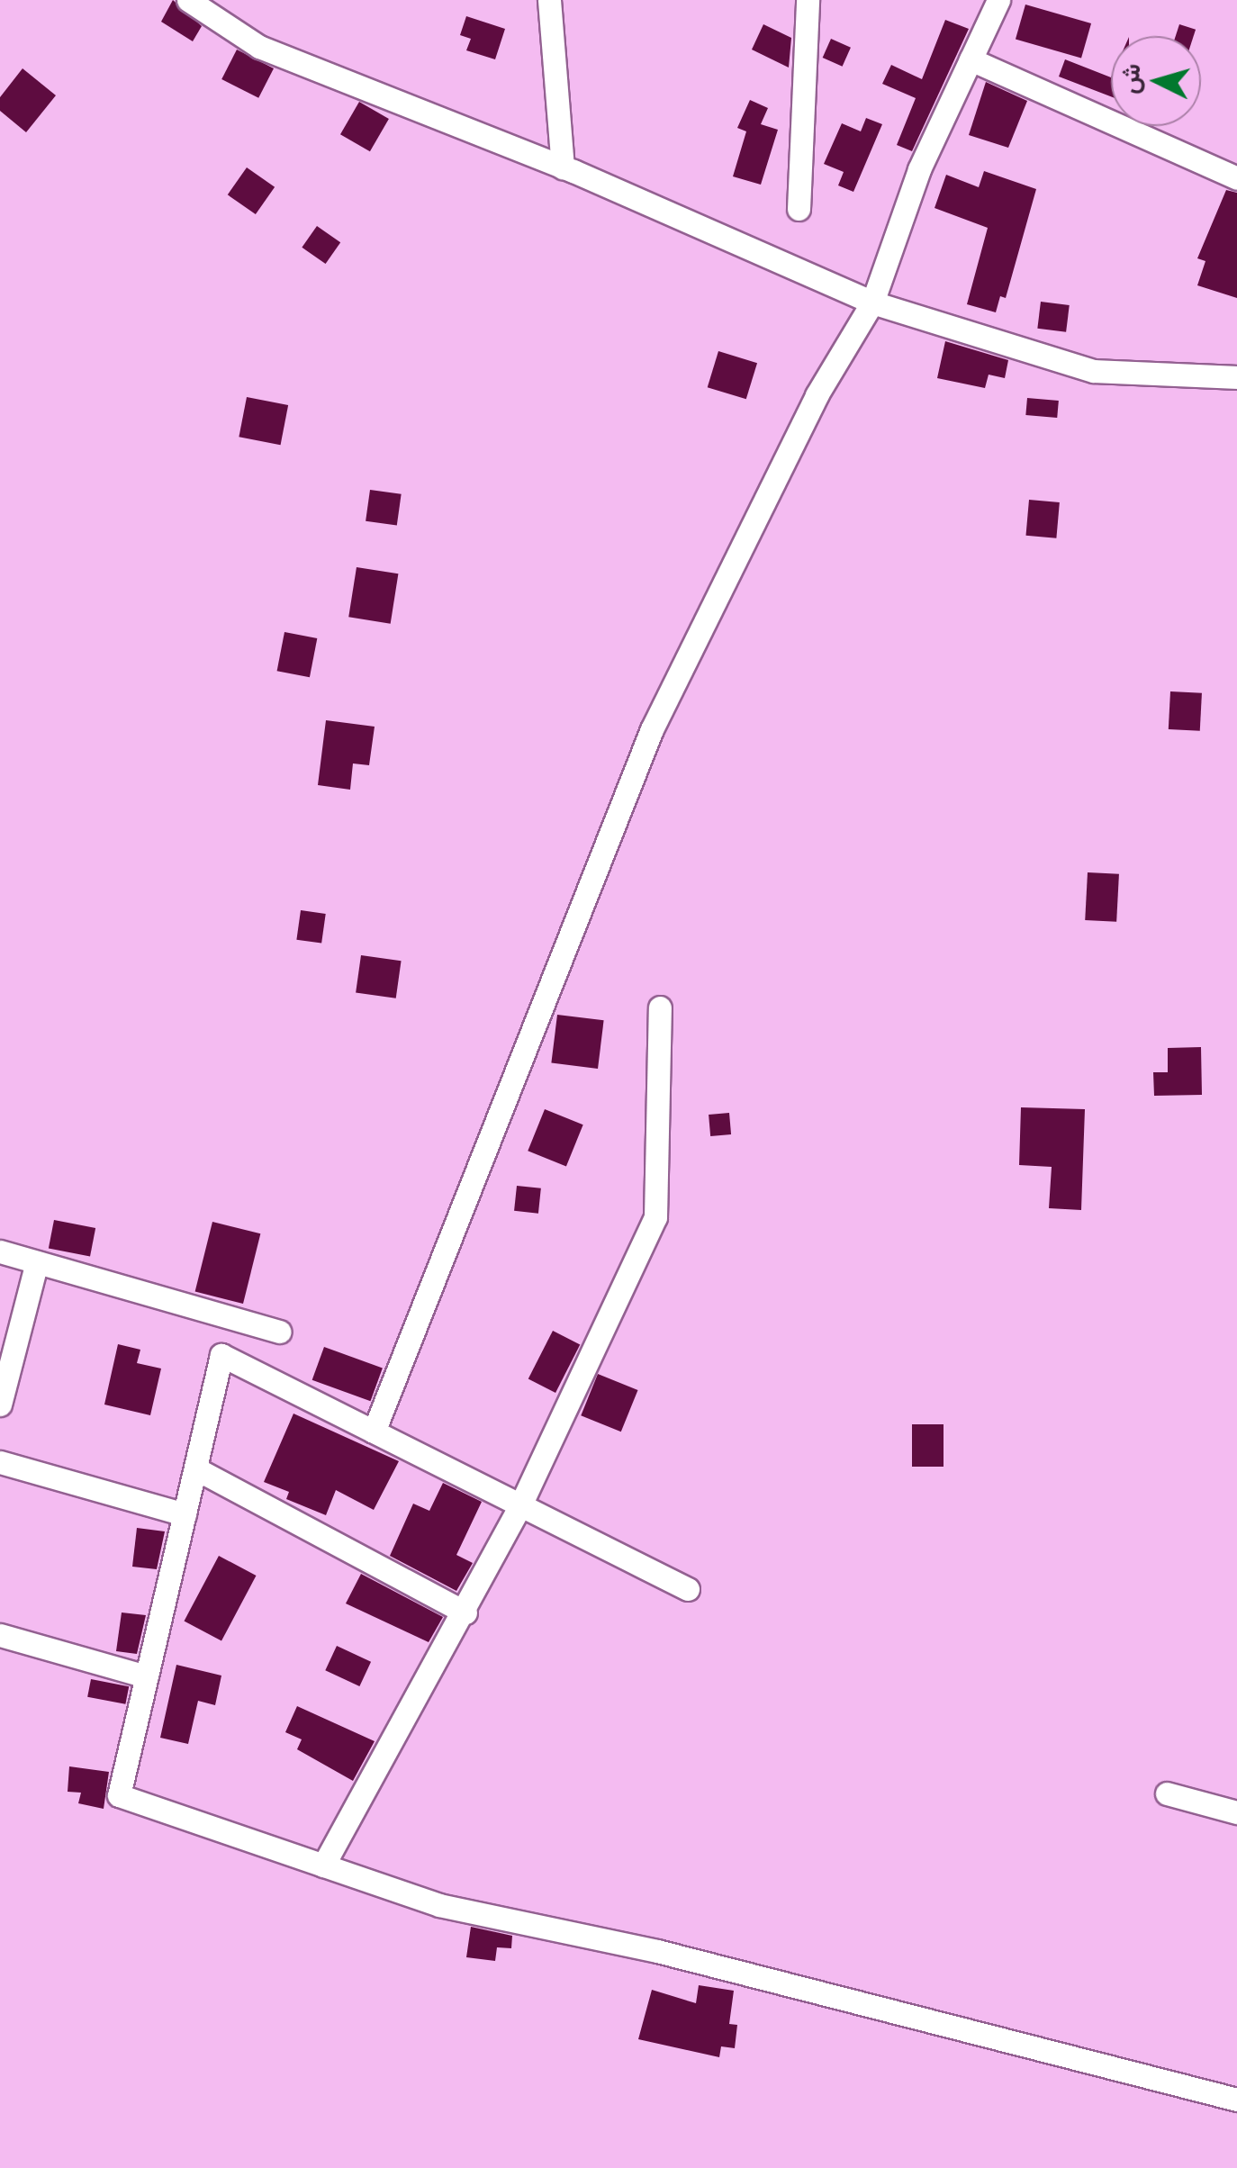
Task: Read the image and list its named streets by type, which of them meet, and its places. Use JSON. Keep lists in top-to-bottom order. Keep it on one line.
{"north":"left"}
